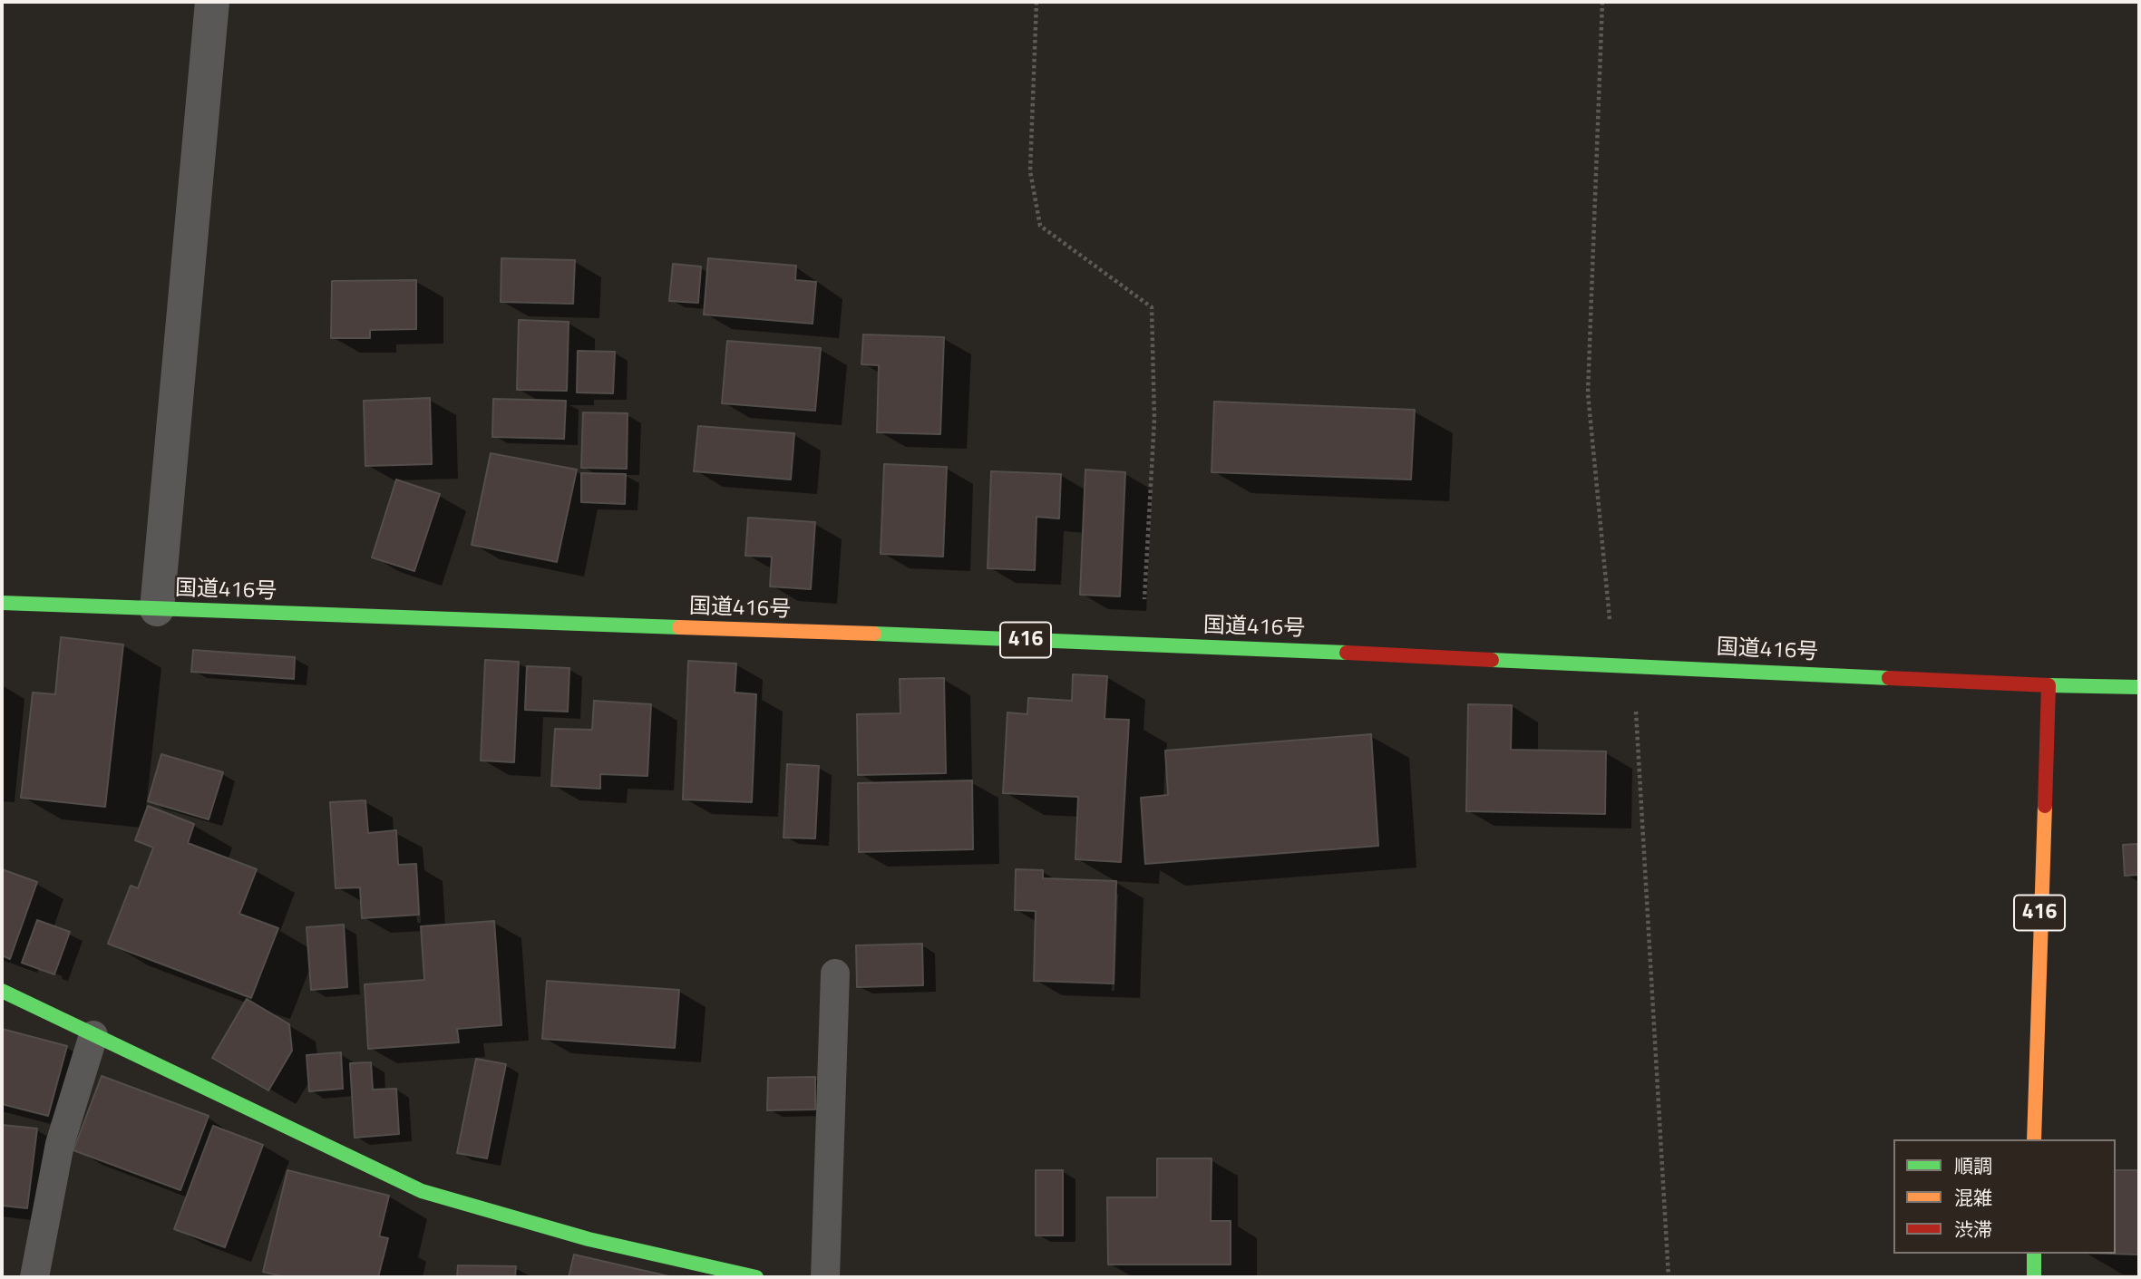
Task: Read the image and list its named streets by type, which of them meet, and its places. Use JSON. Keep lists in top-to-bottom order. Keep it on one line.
{"streets":{"main road":["国道416号","416"]},"crossings":[["国道416号","416"]],"legend":["順調","混雑","渋滞"]}
